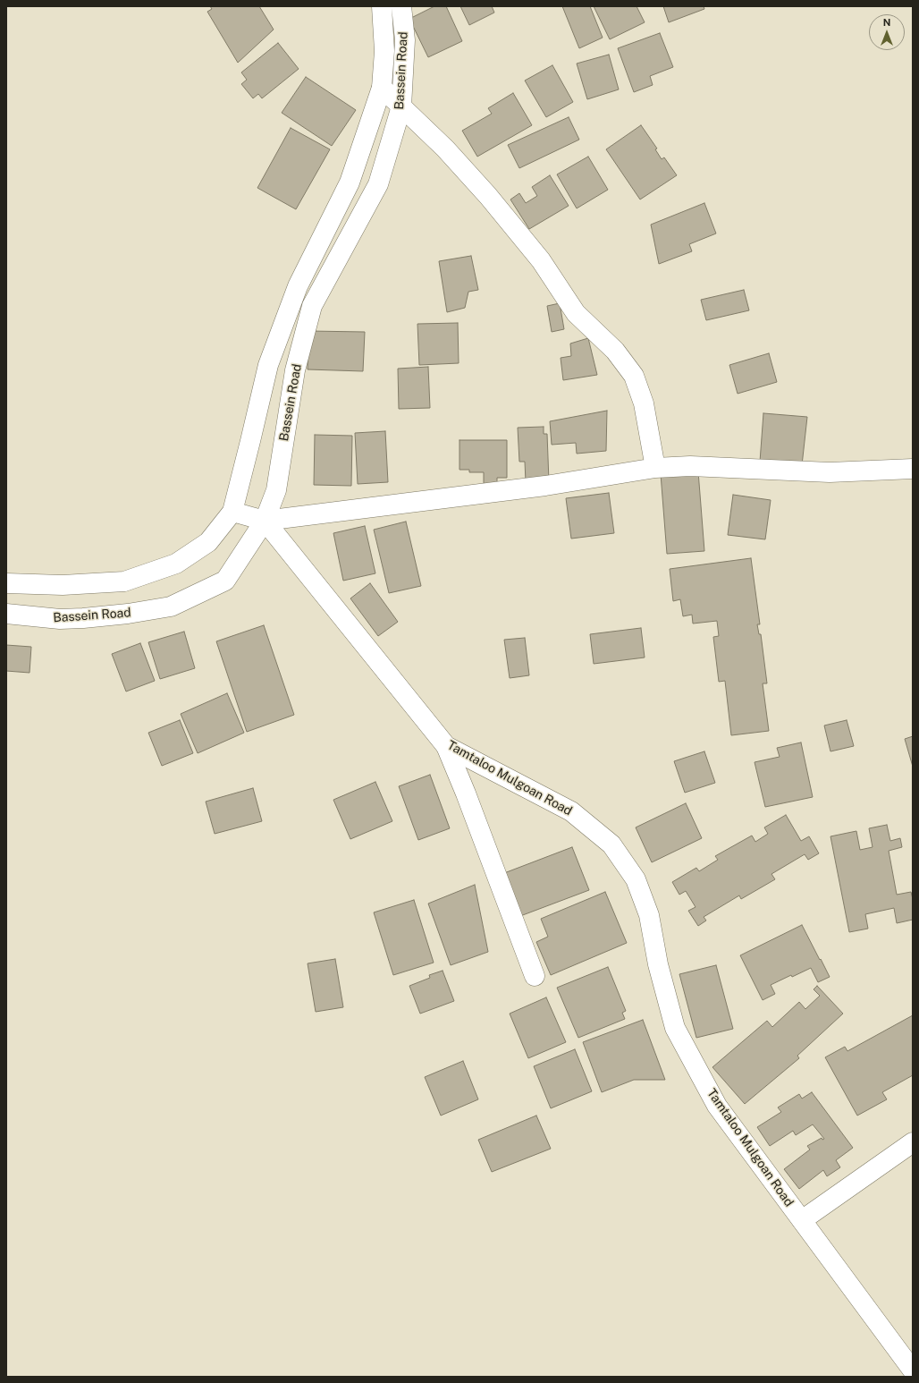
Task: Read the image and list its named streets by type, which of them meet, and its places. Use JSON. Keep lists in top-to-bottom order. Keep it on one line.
{"streets":{"main road":["Bassein Road","Tamtaloo Mulgoan Road"]},"crossings":[["Bassein Road","Tamtaloo Mulgoan Road"]],"north":"top"}
